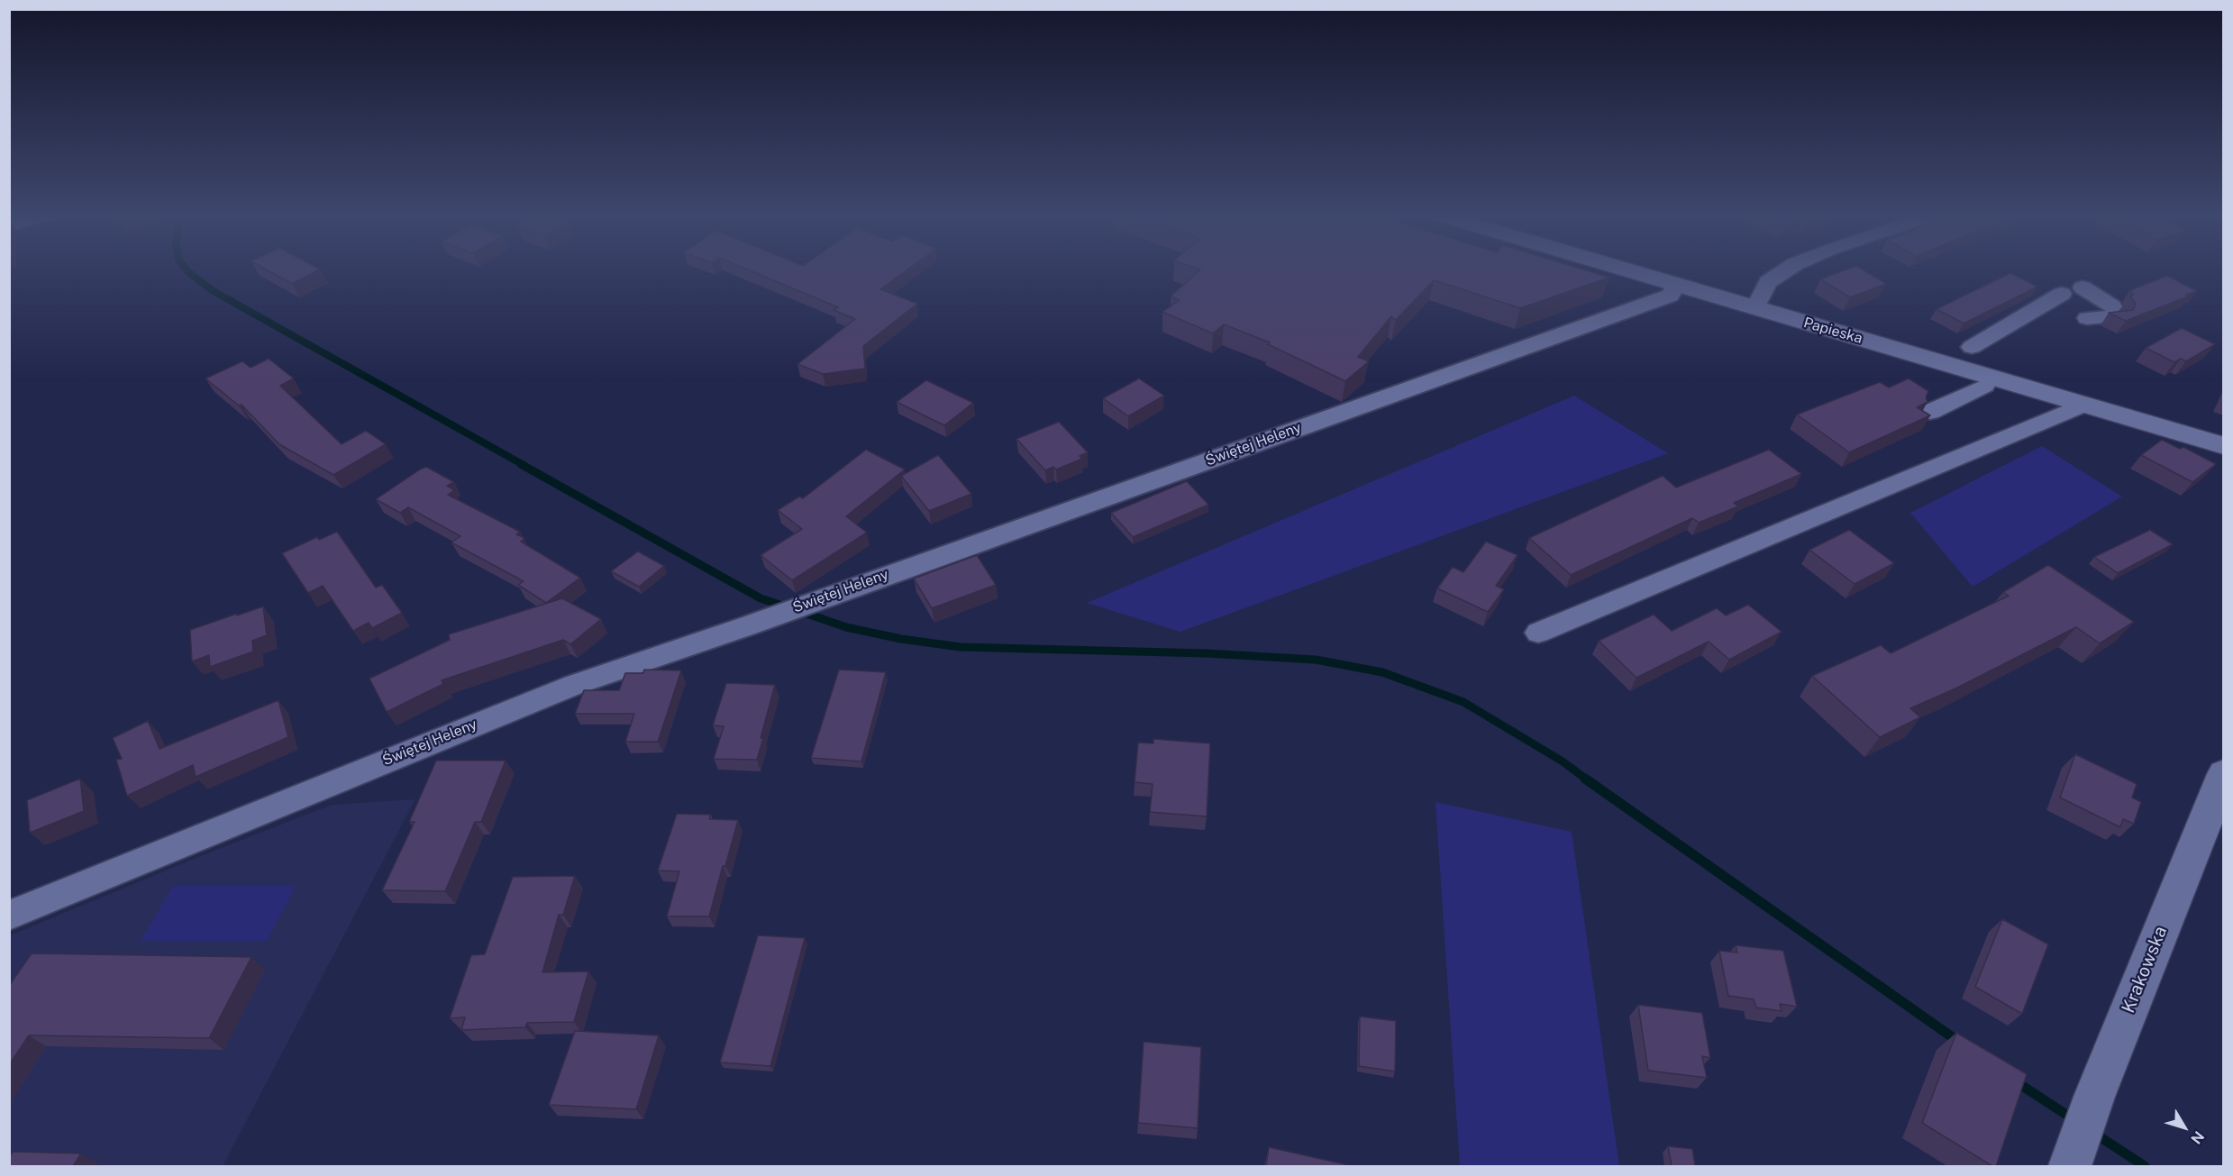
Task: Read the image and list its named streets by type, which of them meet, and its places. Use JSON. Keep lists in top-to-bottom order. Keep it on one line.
{"streets":{"street":["Papieska","Świętej Heleny","Krakowska"]},"crossings":[["Papieska","Świętej Heleny"]],"north":"bottom right"}
